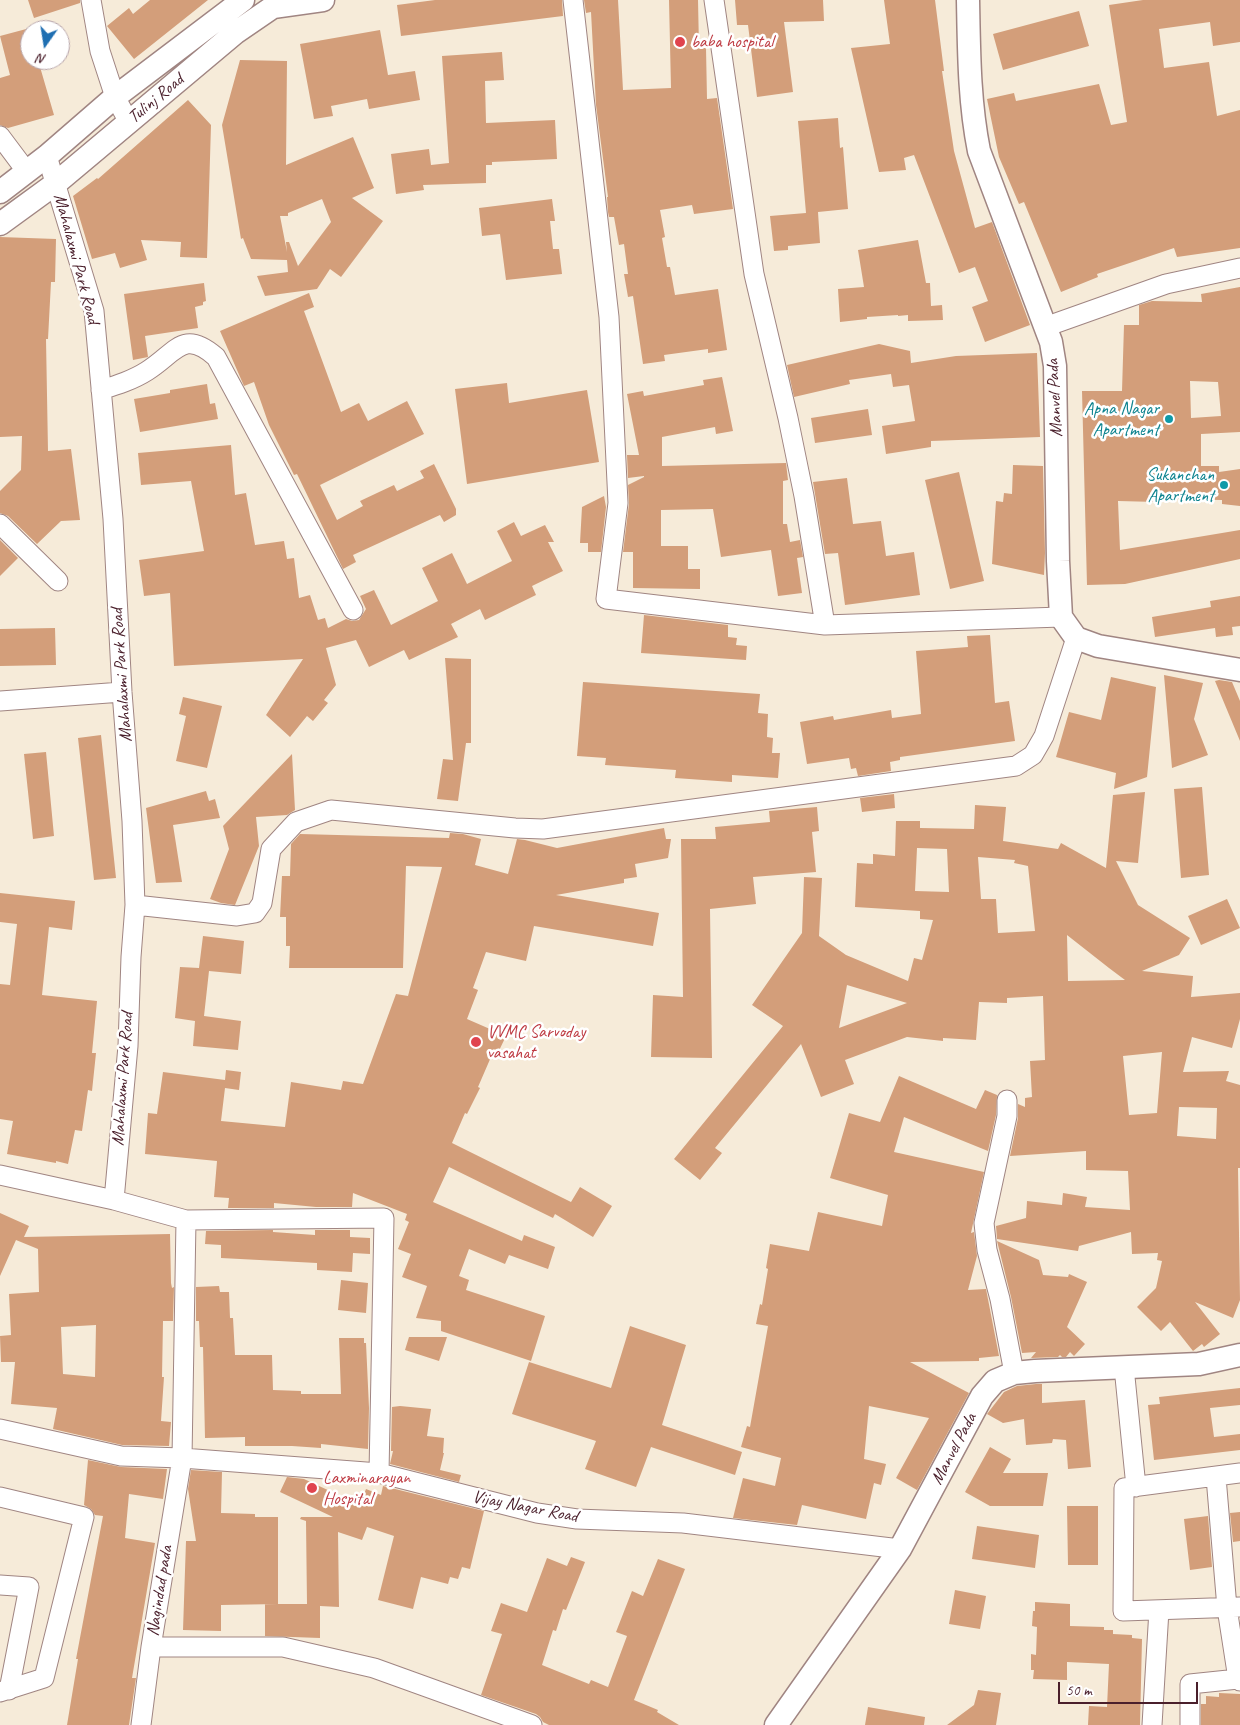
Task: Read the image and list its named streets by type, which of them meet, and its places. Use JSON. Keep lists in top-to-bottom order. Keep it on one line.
{"streets":{"main road":["Tulinj Road","Manvel Pada"],"street":["Mahalaxmi Park Road","Vijay Nagar Road","Nagindad pada"]},"crossings":[["Tulinj Road","Mahalaxmi Park Road"],["Manvel Pada","Vijay Nagar Road"],["Vijay Nagar Road","Nagindad pada"]],"places":["baba hospital","Apna Nagar Apartment","Sukanchan Apartment","VVMC Sarvoday vasahat","Laxminarayan Hospital"],"scale_bar":"50 m","north":"bottom"}
